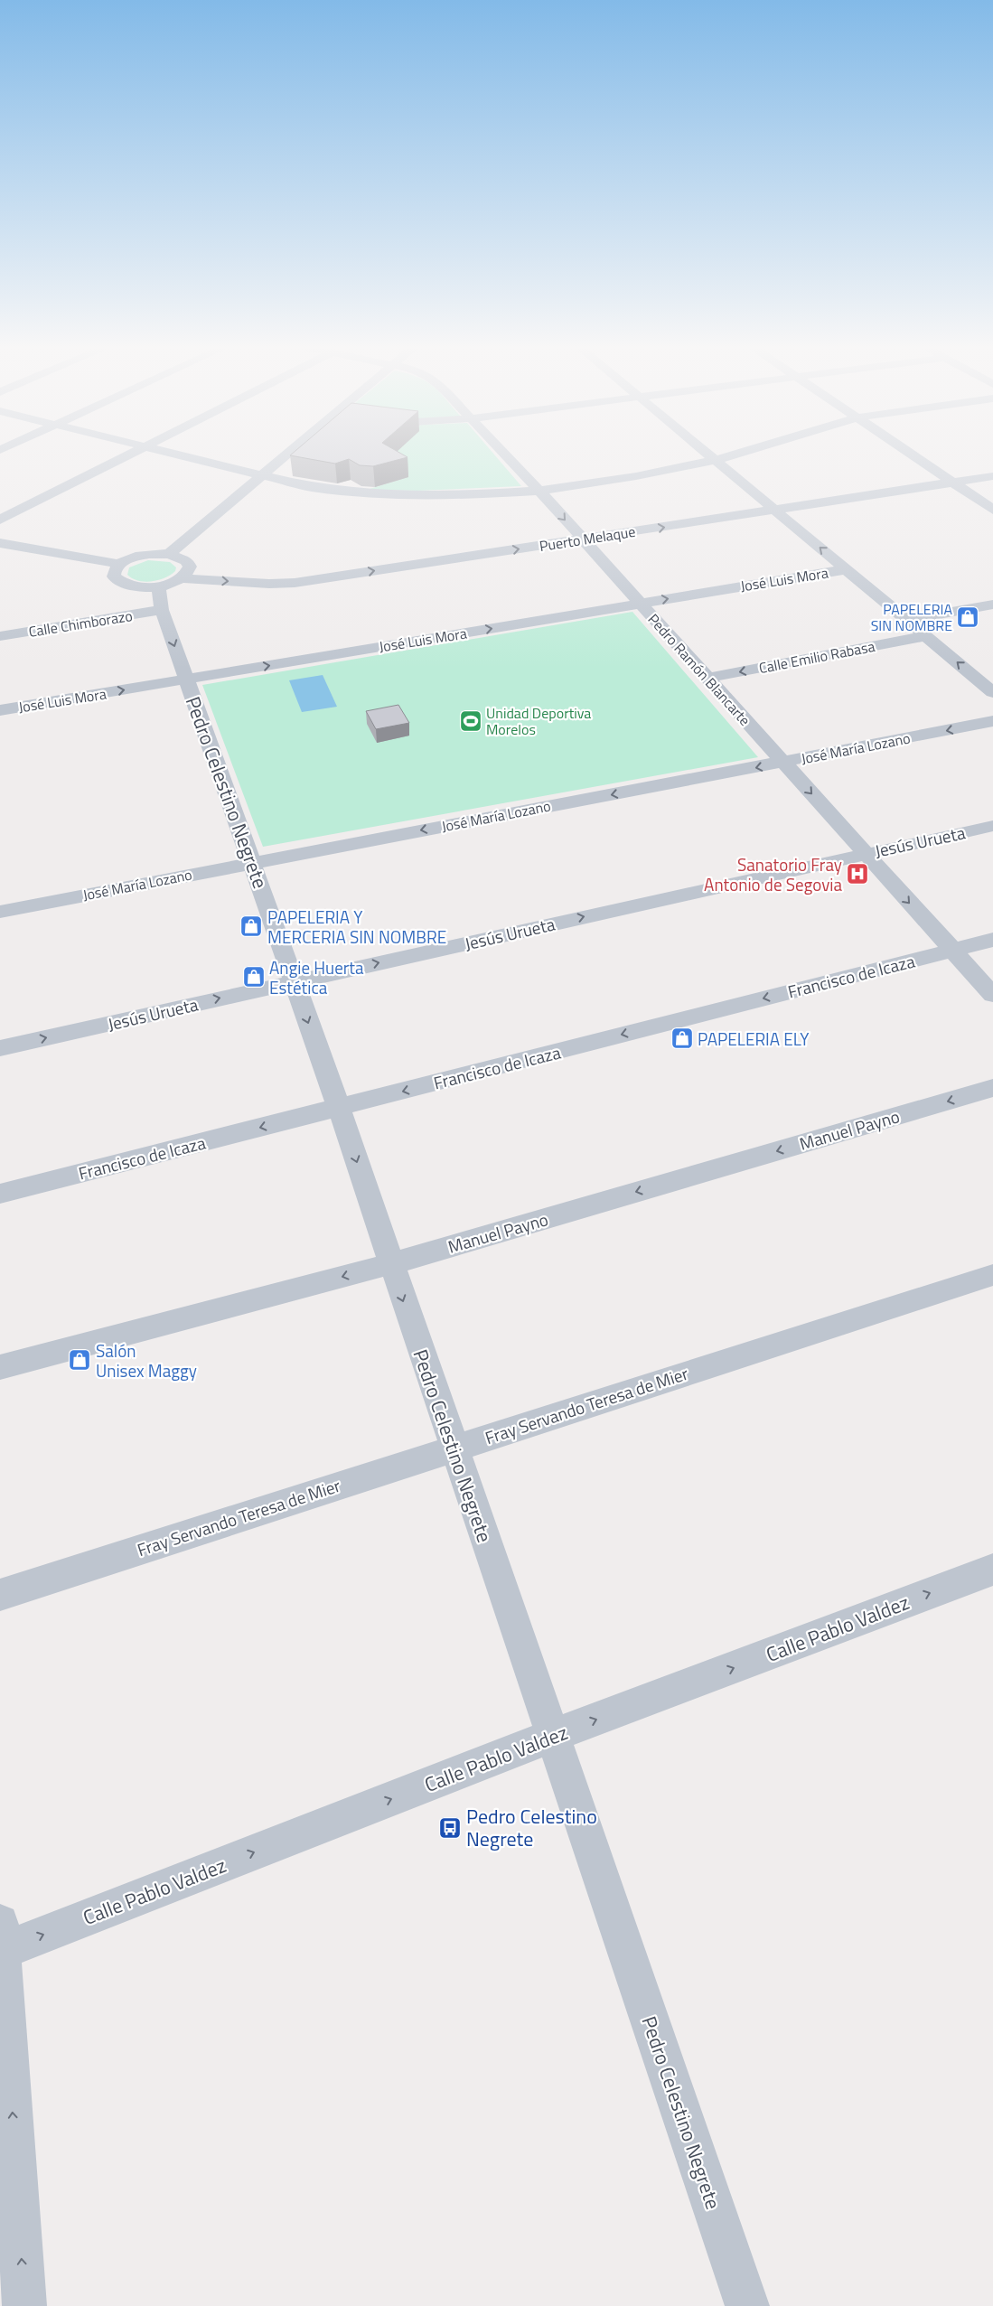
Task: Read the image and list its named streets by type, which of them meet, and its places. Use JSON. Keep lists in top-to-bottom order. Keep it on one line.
{"streets":{"street":["Puerto Melaque","José Luis Mora","Calle Chimborazo","Calle Emilio Rabasa","Pedro Ramón Blancarte","José María Lozano","Pedro Celestino Negrete","Jesús Urueta","Francisco de Icaza","Manuel Payno","Fray Servando Teresa de Mier","Calle Pablo Valdez"]},"crossings":[["Puerto Melaque","Calle Chimborazo"],["Puerto Melaque","Pedro Ramón Blancarte"],["Puerto Melaque","Pedro Celestino Negrete"],["José Luis Mora","Pedro Ramón Blancarte"],["José Luis Mora","Pedro Celestino Negrete"],["Calle Chimborazo","Pedro Celestino Negrete"],["Calle Emilio Rabasa","Pedro Ramón Blancarte"],["Pedro Ramón Blancarte","José María Lozano"],["Pedro Ramón Blancarte","Jesús Urueta"],["Pedro Ramón Blancarte","Francisco de Icaza"],["José María Lozano","Pedro Celestino Negrete"],["Pedro Celestino Negrete","Jesús Urueta"],["Pedro Celestino Negrete","Francisco de Icaza"],["Pedro Celestino Negrete","Manuel Payno"],["Pedro Celestino Negrete","Fray Servando Teresa de Mier"],["Pedro Celestino Negrete","Calle Pablo Valdez"]],"one_way":["Pedro Ramón Blancarte","José María Lozano","Jesús Urueta","Francisco de Icaza","Manuel Payno","Calle Pablo Valdez"],"places":{"shop":["PAPELERIA SIN NOMBRE","PAPELERIA Y MERCERIA SIN NOMBRE","Angie Huerta Estética","PAPELERIA ELY","Salón Unisex Maggy"],"sports":["Unidad Deportiva Morelos"],"hospital":["Sanatorio Fray Antonio de Segovia"],"bus stop":["Pedro Celestino Negrete"]}}
